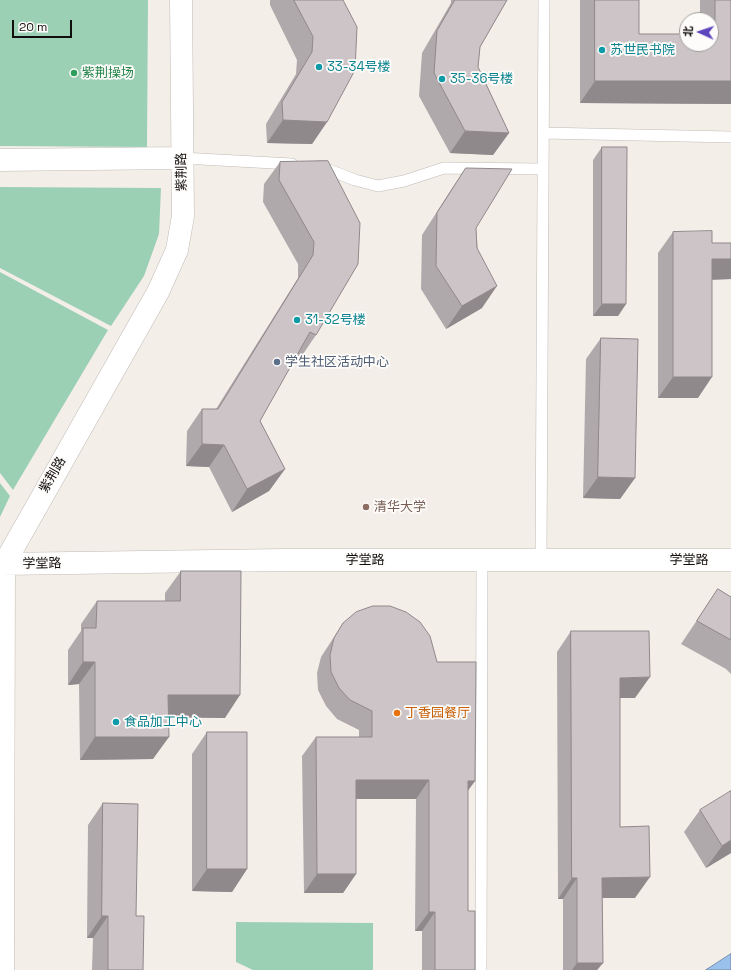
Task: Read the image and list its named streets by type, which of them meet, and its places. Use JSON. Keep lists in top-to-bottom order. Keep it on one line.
{"streets":{"street":["紫荆路","学堂路"]},"crossings":[["紫荆路","学堂路"]],"places":["苏世民书院","33-34号楼","紫荆操场","35-36号楼","31-32号楼","学生社区活动中心","清华大学","丁香园餐厅","食品加工中心"],"scale_bar":"20 m","north":"left"}
